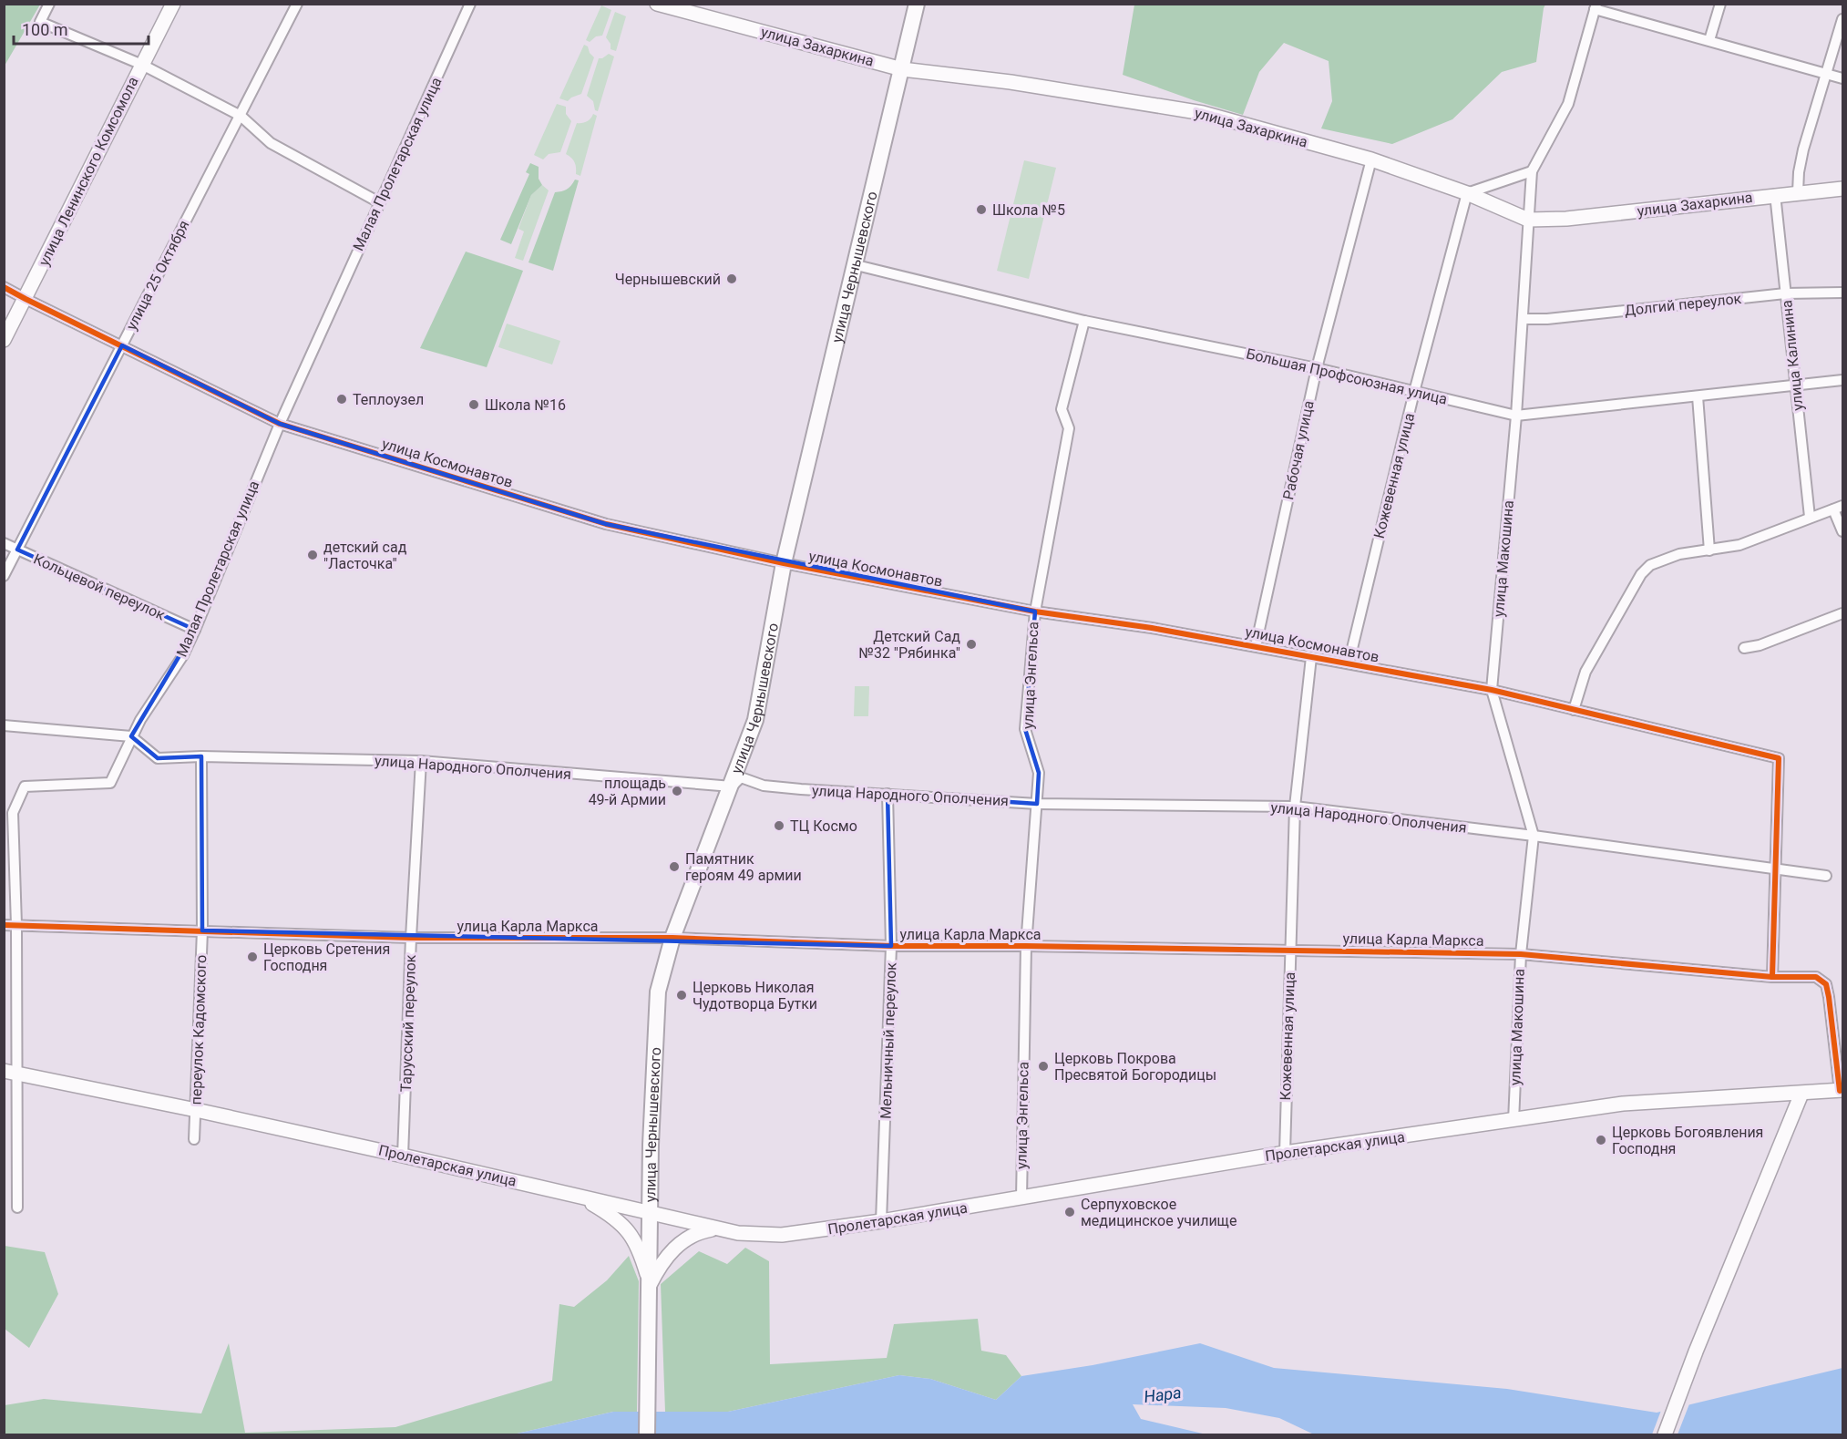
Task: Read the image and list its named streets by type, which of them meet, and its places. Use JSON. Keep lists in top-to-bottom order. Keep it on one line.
{"streets":{"main road":["улица Чернышевского"],"street":["улица Захаркина","Малая Пролетарская улица","улица Ленинского Комсомола","улица 25 Октября","Долгий переулок","улица Калинина","Большая Профсоюзная улица","Рабочая улица","улица Космонавтов","Кожевенная улица","улица Макошина","Кольцевой переулок","улица Энгельса","улица Народного Ополчения","улица Карла Маркса","Тарусский переулок","переулок Кадомского","Мельничный переулок","Пролетарская улица"]},"crossings":[["улица Захаркина","улица Чернышевского"],["улица Захаркина","улица Калинина"],["улица Захаркина","Рабочая улица"],["улица Захаркина","Кожевенная улица"],["улица Захаркина","улица Макошина"],["Малая Пролетарская улица","улица Космонавтов"],["Малая Пролетарская улица","Кольцевой переулок"],["Малая Пролетарская улица","улица Народного Ополчения"],["Малая Пролетарская улица","улица Карла Маркса"],["Малая Пролетарская улица","Пролетарская улица"],["улица Ленинского Комсомола","улица Космонавтов"],["улица Чернышевского","Большая Профсоюзная улица"],["улица Чернышевского","улица Космонавтов"],["улица Чернышевского","улица Народного Ополчения"],["улица Чернышевского","улица Карла Маркса"],["улица Чернышевского","Пролетарская улица"],["улица 25 Октября","улица Космонавтов"],["улица 25 Октября","Кольцевой переулок"],["Долгий переулок","улица Калинина"],["Долгий переулок","улица Макошина"],["улица Калинина","Большая Профсоюзная улица"],["Большая Профсоюзная улица","Рабочая улица"],["Большая Профсоюзная улица","Кожевенная улица"],["Большая Профсоюзная улица","улица Макошина"],["Большая Профсоюзная улица","улица Энгельса"],["Рабочая улица","улица Космонавтов"],["улица Космонавтов","Кожевенная улица"],["улица Космонавтов","улица Макошина"],["улица Космонавтов","улица Энгельса"],["улица Космонавтов","улица Народного Ополчения"],["Кожевенная улица","улица Народного Ополчения"],["Кожевенная улица","улица Карла Маркса"],["Кожевенная улица","Пролетарская улица"],["улица Макошина","улица Народного Ополчения"],["улица Макошина","улица Карла Маркса"],["улица Макошина","Пролетарская улица"],["улица Энгельса","улица Народного Ополчения"],["улица Энгельса","улица Карла Маркса"],["улица Энгельса","Пролетарская улица"],["улица Народного Ополчения","Тарусский переулок"],["улица Народного Ополчения","переулок Кадомского"],["улица Народного Ополчения","Мельничный переулок"],["улица Карла Маркса","Тарусский переулок"],["улица Карла Маркса","переулок Кадомского"],["улица Карла Маркса","Мельничный переулок"],["улица Карла Маркса","Пролетарская улица"],["Тарусский переулок","Пролетарская улица"],["переулок Кадомского","Пролетарская улица"],["Мельничный переулок","Пролетарская улица"]],"water":["Нара"],"places":["Школа №5","Чернышевский","Теплоузел","Школа №16","детский сад \"Ласточка\"","Детский Сад №32 \"Рябинка\"","площадь 49-й Армии","ТЦ Космо","Памятник героям 49 армии","Церковь Сретения Господня","Церковь Николая Чудотворца Бутки","Церковь Покрова Пресвятой Богородицы","Церковь Богоявления Господня","Серпуховское медицинское училище"],"scale_bar":"100 m"}
